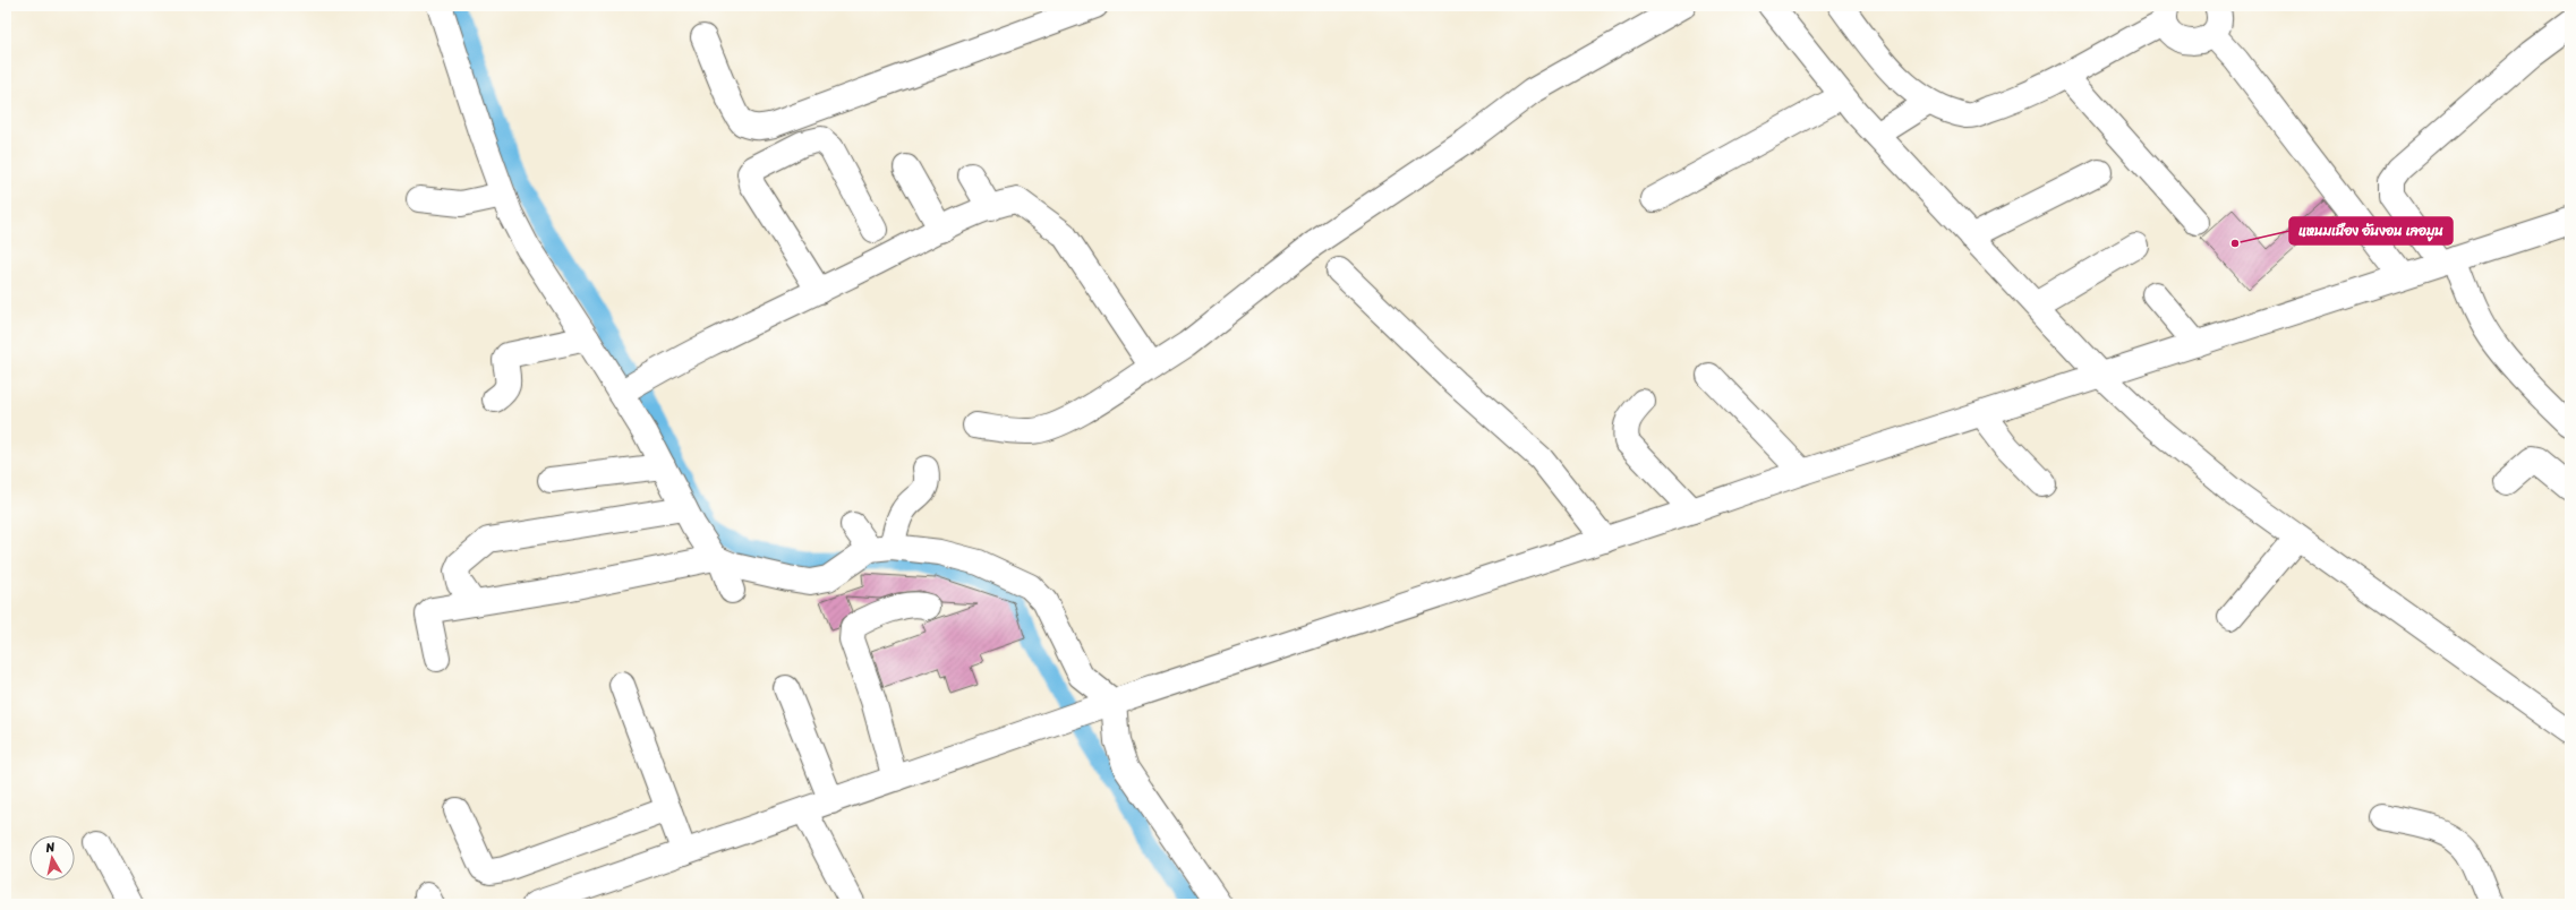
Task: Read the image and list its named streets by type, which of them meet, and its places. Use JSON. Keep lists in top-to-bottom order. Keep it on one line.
{"places":["แหนมเนือง อันงอน เลอมูน"],"north":"top"}
